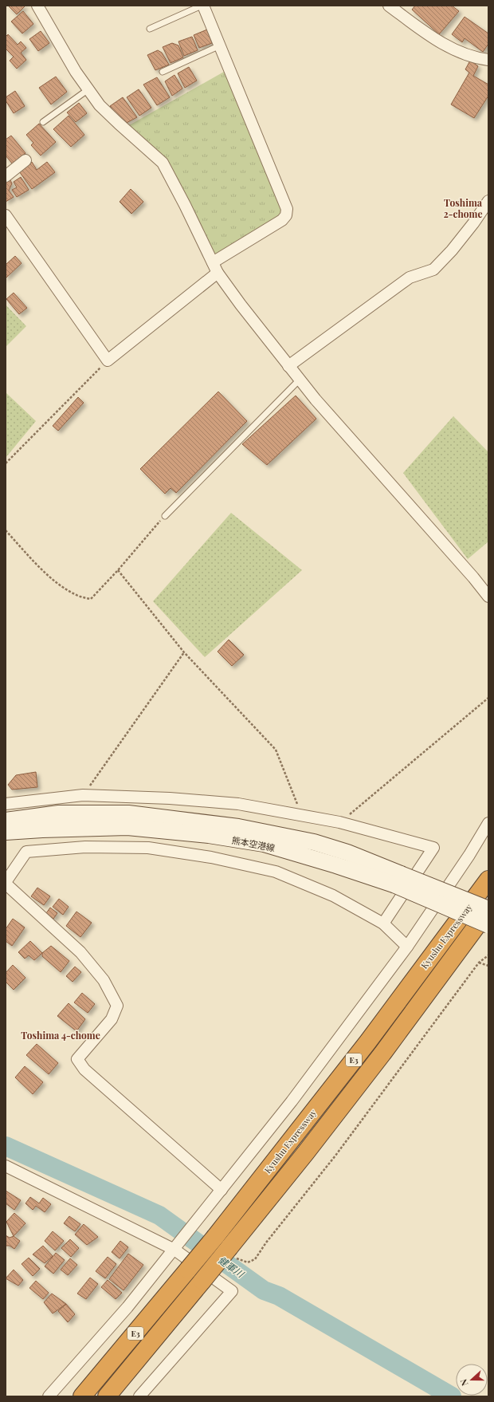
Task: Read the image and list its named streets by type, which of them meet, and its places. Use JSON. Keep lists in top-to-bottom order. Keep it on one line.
{"streets":{"highway":["Kyushu Expressway","E3"],"main road":["熊本空港線"]},"crossings":[["熊本空港線","Kyushu Expressway"]],"districts":["Toshima 2-chome","Toshima 4-chome"],"water":["健軍川"],"north":"left"}
